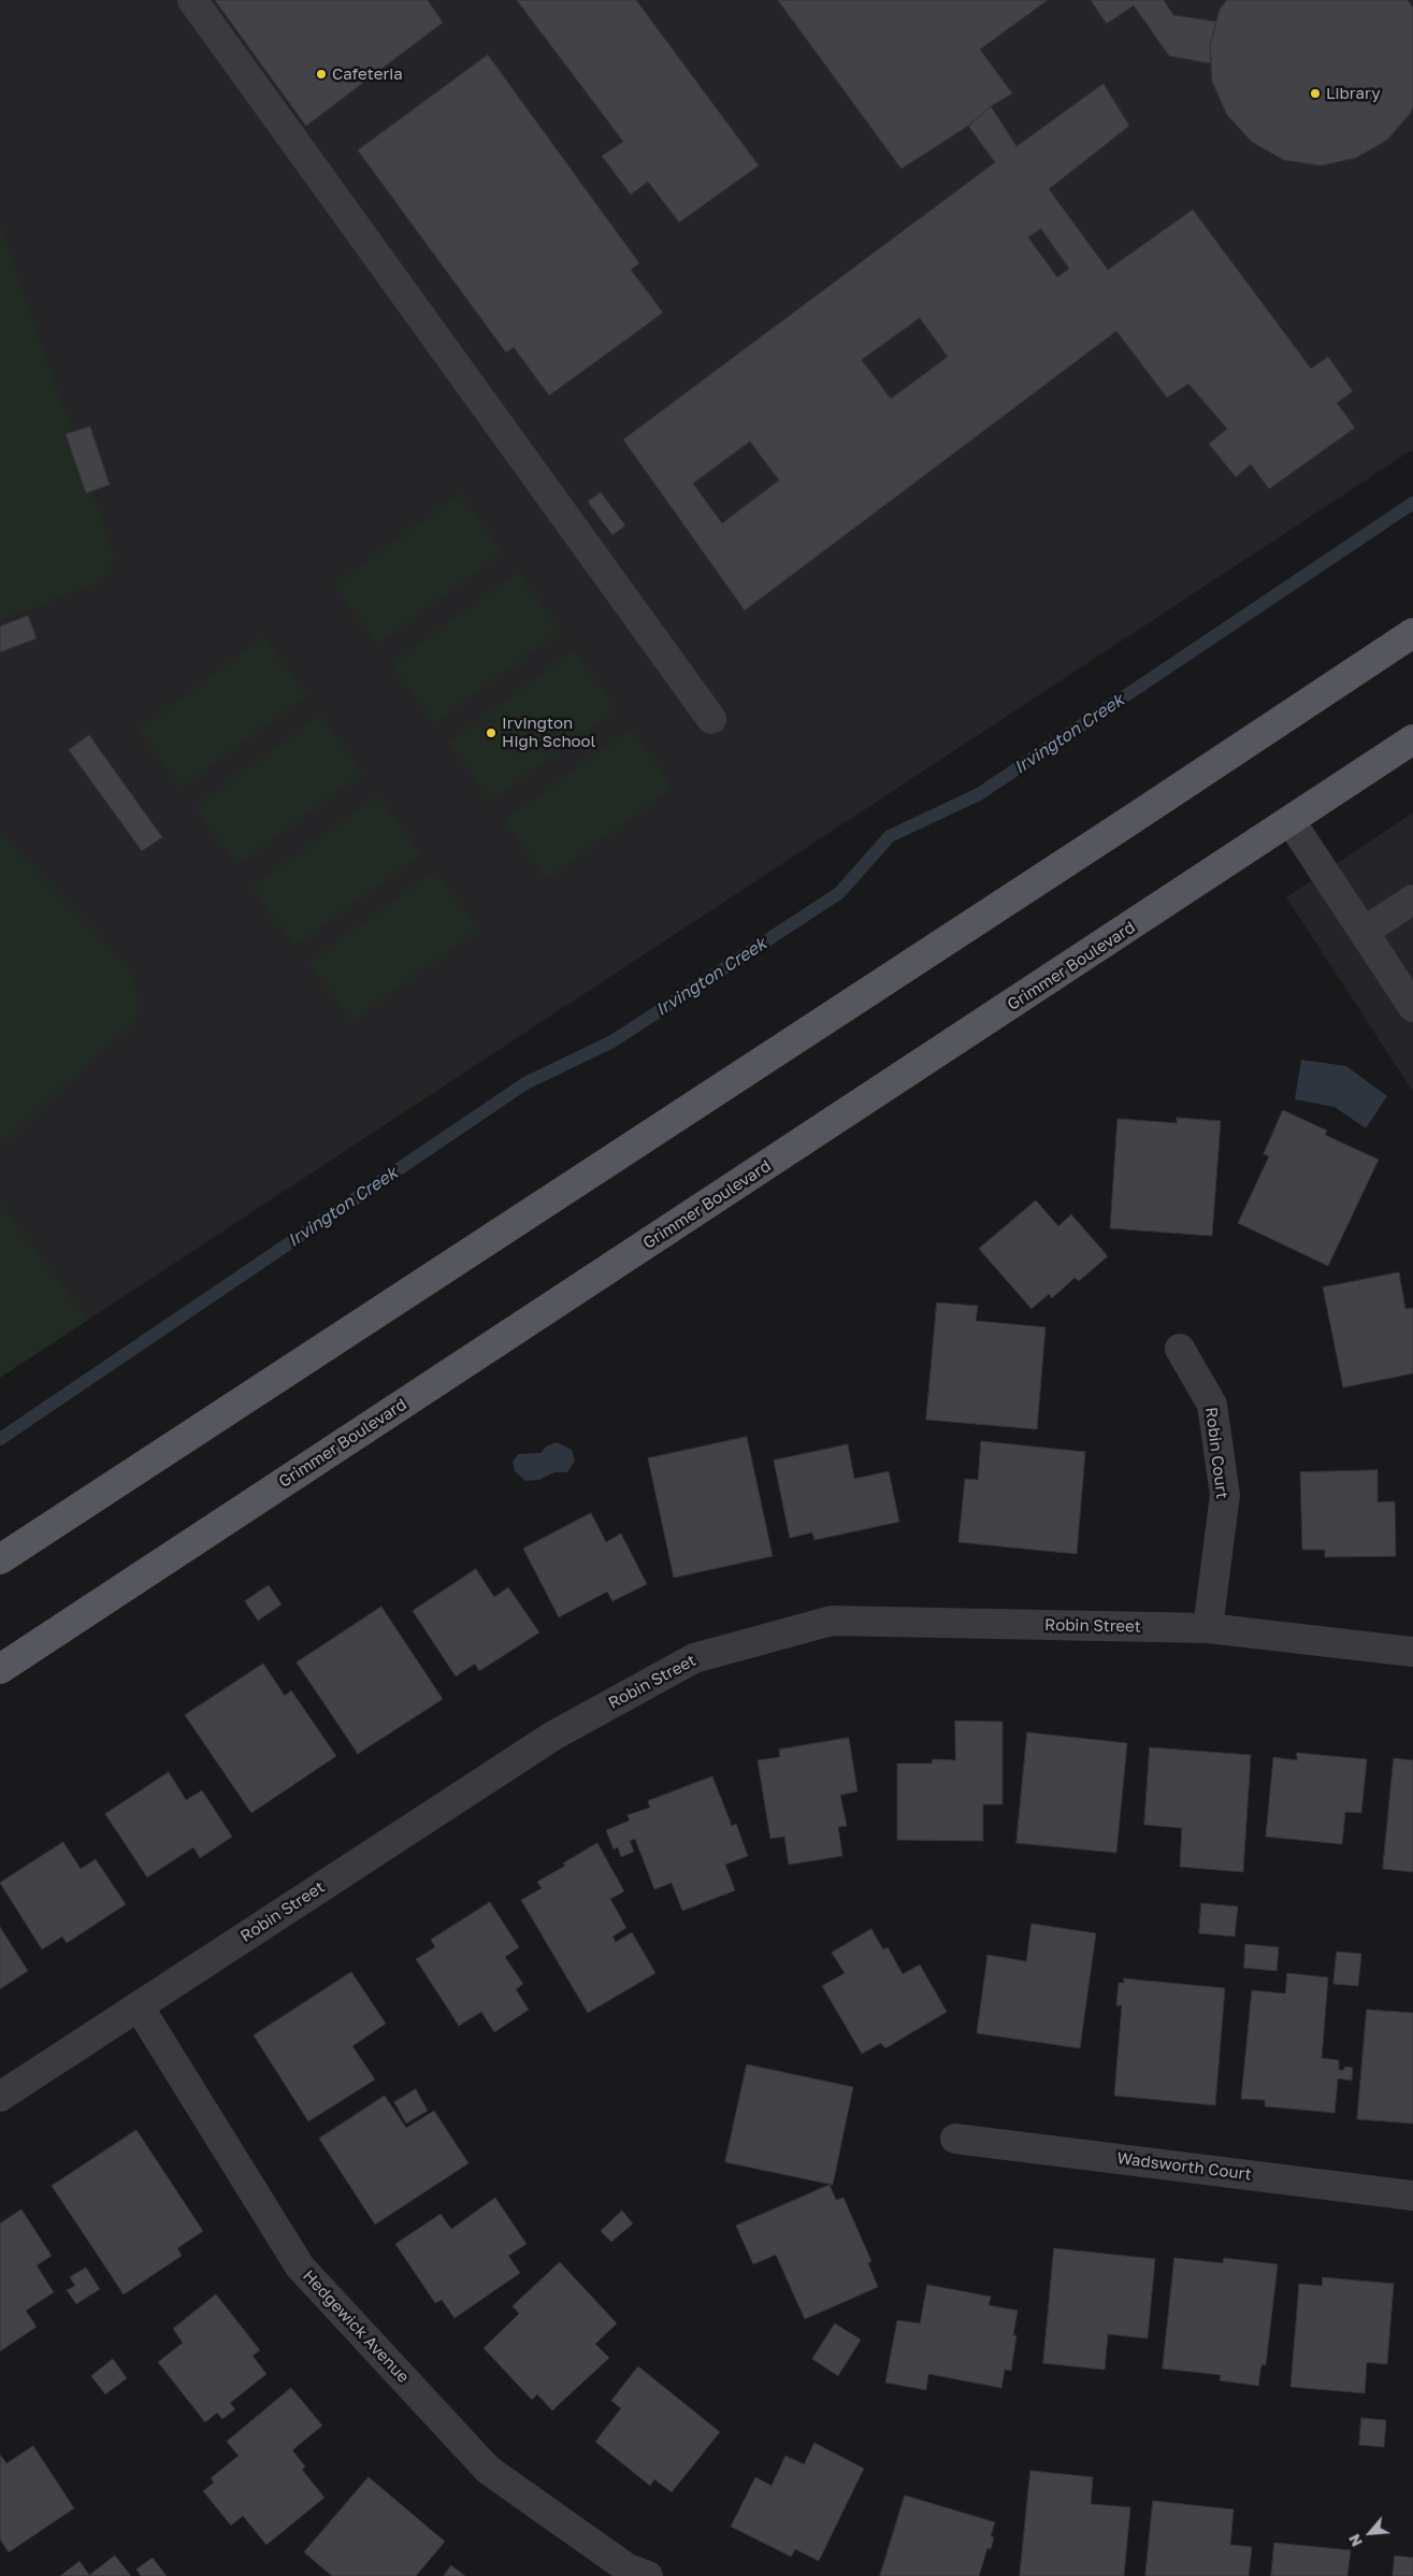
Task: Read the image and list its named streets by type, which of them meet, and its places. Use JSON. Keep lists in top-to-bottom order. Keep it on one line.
{"streets":{"main road":["Grimmer Boulevard"],"street":["Robin Court","Robin Street","Wadsworth Court","Hedgewick Avenue"]},"crossings":[["Robin Court","Robin Street"],["Robin Street","Hedgewick Avenue"]],"water":["Irvington Creek"],"places":["Cafeteria","Library","Irvington High School"],"north":"bottom left"}
